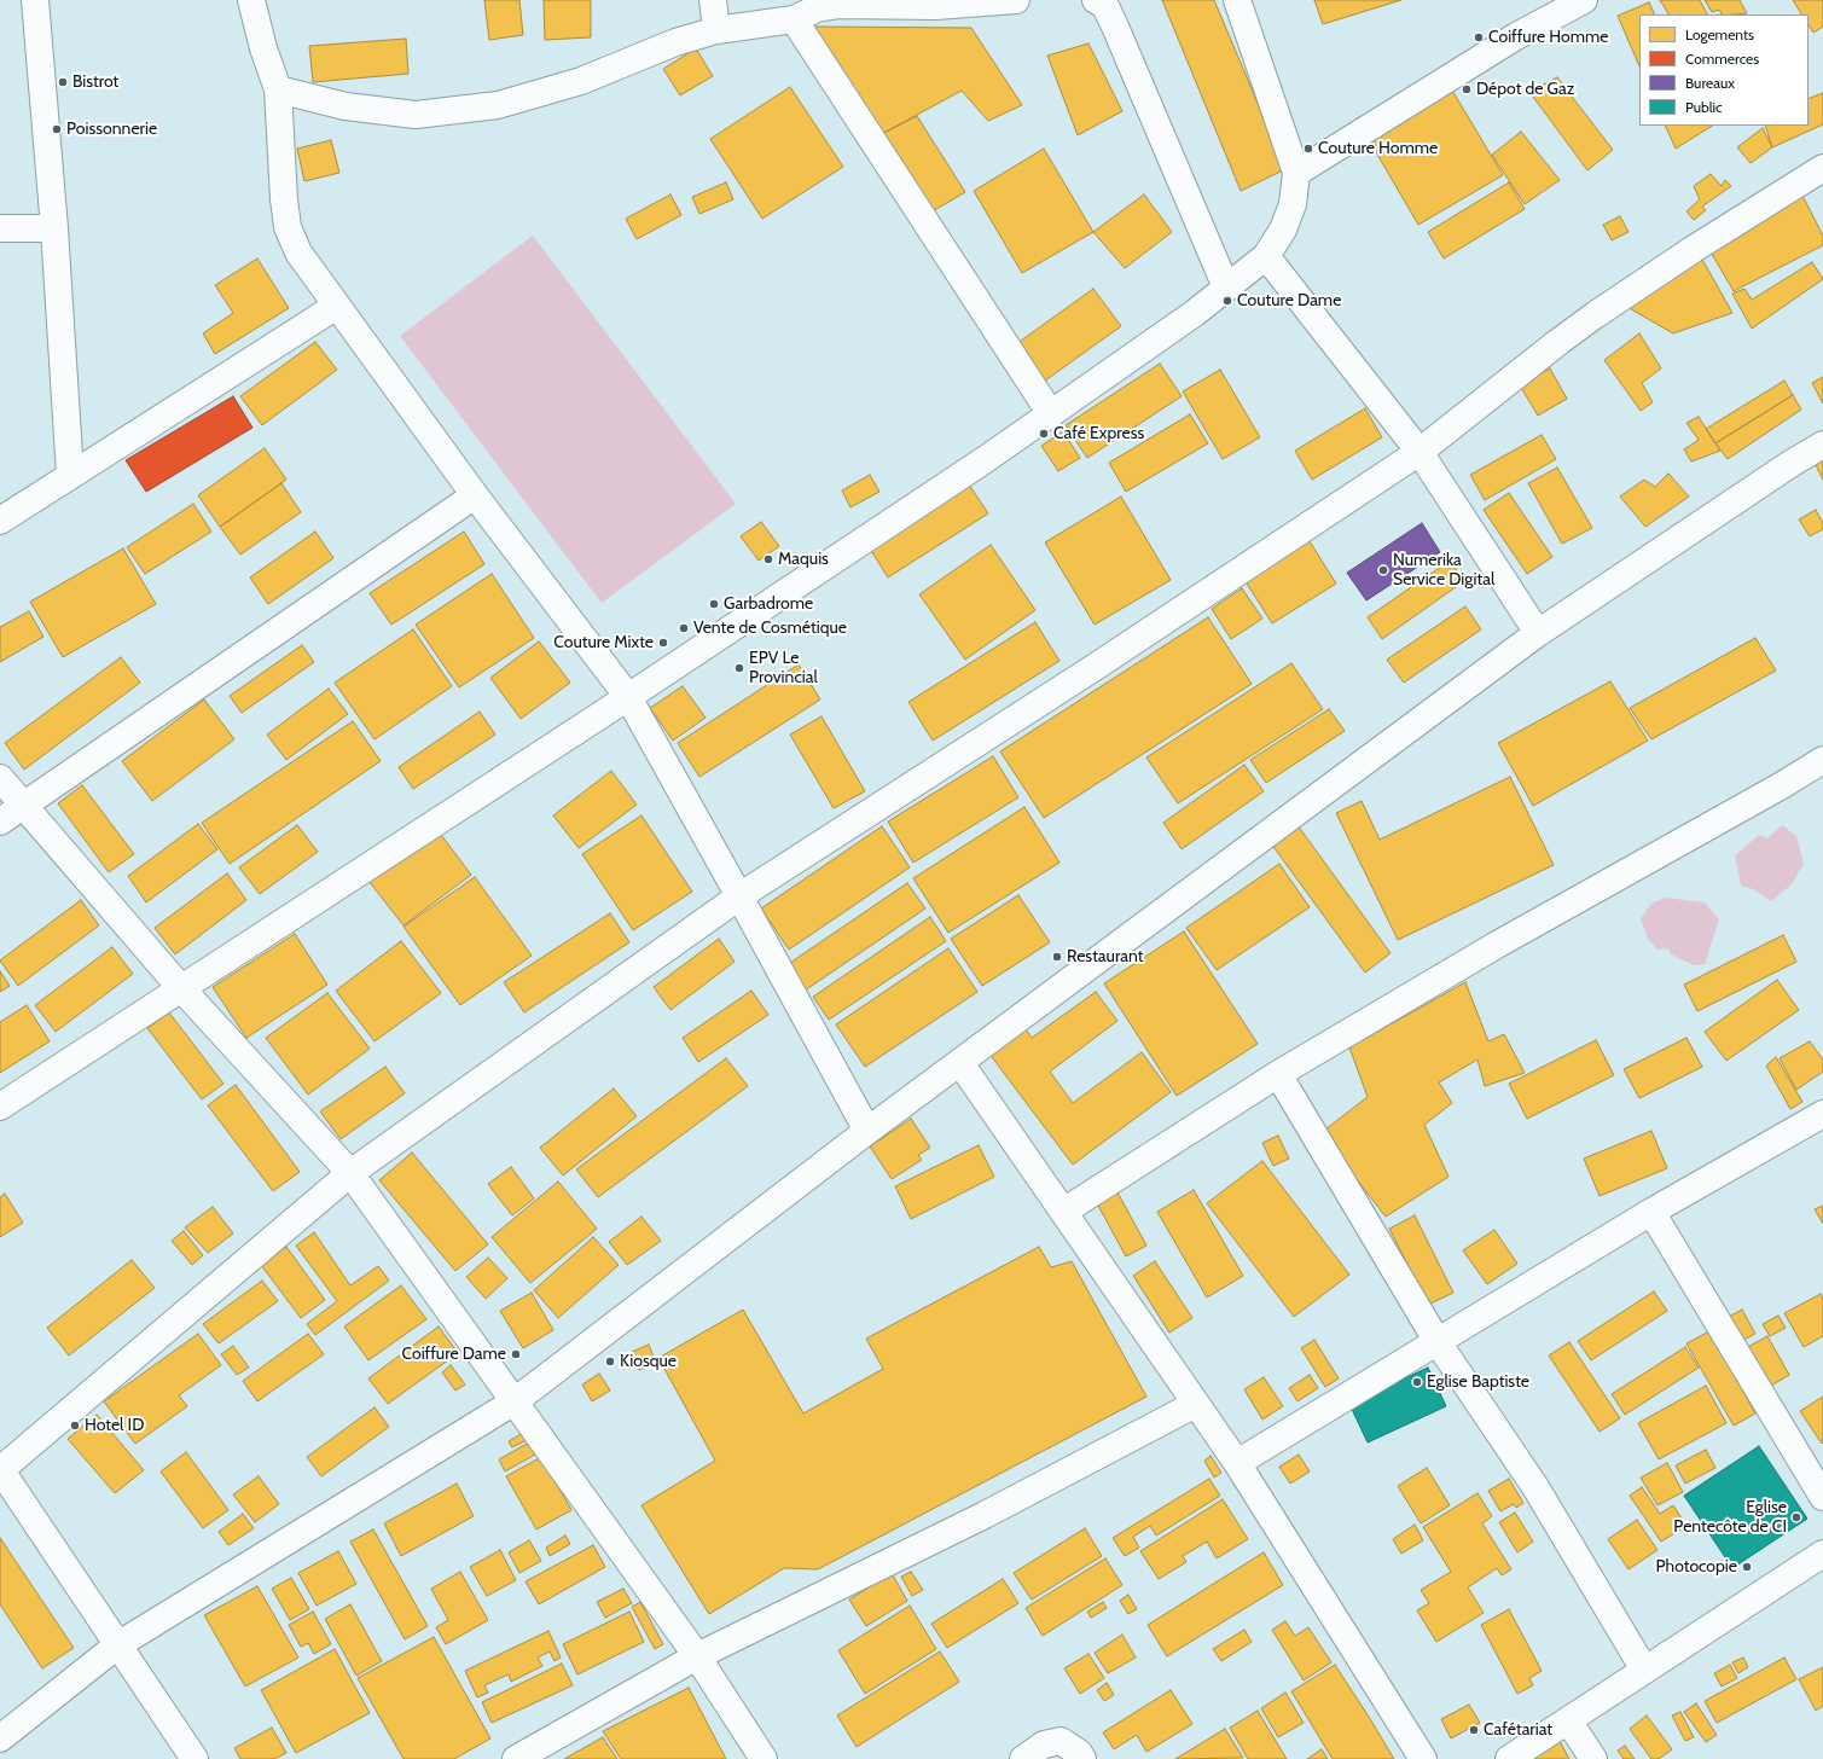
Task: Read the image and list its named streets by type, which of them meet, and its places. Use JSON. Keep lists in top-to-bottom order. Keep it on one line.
{"places":["Coiffure Homme","Bistrot","Dépot de Gaz","Poissonnerie","Couture Homme","Couture Dame","Café Express","Maquis","Numerika Service Digital","Garbadrome","Vente de Cosmétique","Couture Mixte","EPV Le Provincial","Restaurant","Coiffure Dame","Kiosque","Eglise Baptiste","Hotel ID","Eglise Pentecôte de CI","Photocopie","Cafétariat"],"legend":["Logements","Commerces","Bureaux","Public"]}
